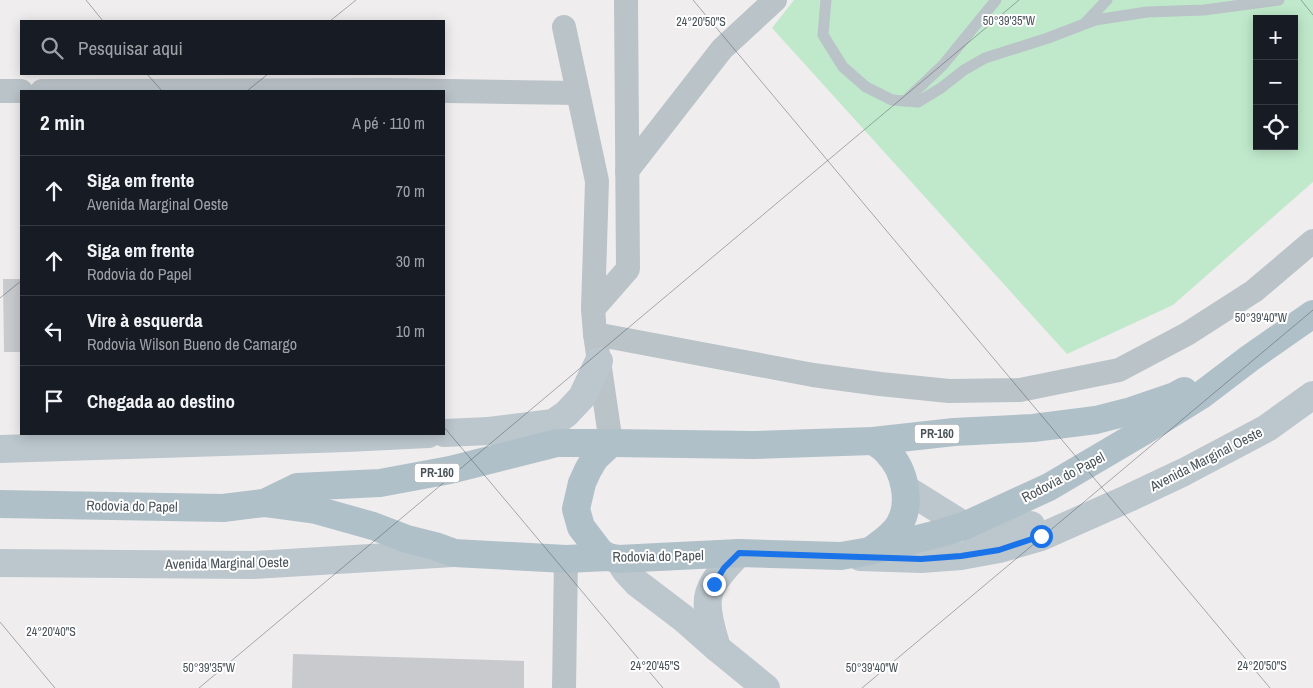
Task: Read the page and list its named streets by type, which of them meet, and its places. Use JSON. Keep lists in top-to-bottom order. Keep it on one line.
{"streets":{"main road":["PR-160","Avenida Marginal Oeste","Rodovia do Papel"]},"crossings":[["PR-160","Avenida Marginal Oeste"],["PR-160","Rodovia do Papel"],["Avenida Marginal Oeste","Rodovia do Papel"]],"page":{"map_buttons":["+","−"],"search":"Pesquisar aqui","heading":["2 min","A pé · 110 m"],"list":[["Siga em frente","Avenida Marginal Oeste","70 m"],["Siga em frente","Rodovia do Papel","30 m"],["Vire à esquerda","Rodovia Wilson Bueno de Camargo","10 m"],"Chegada ao destino"]},"coordinates":["50°39'35\"W","24°20'50\"S","50°39'40\"W","24°20'40\"S","24°20'45\"S"]}
